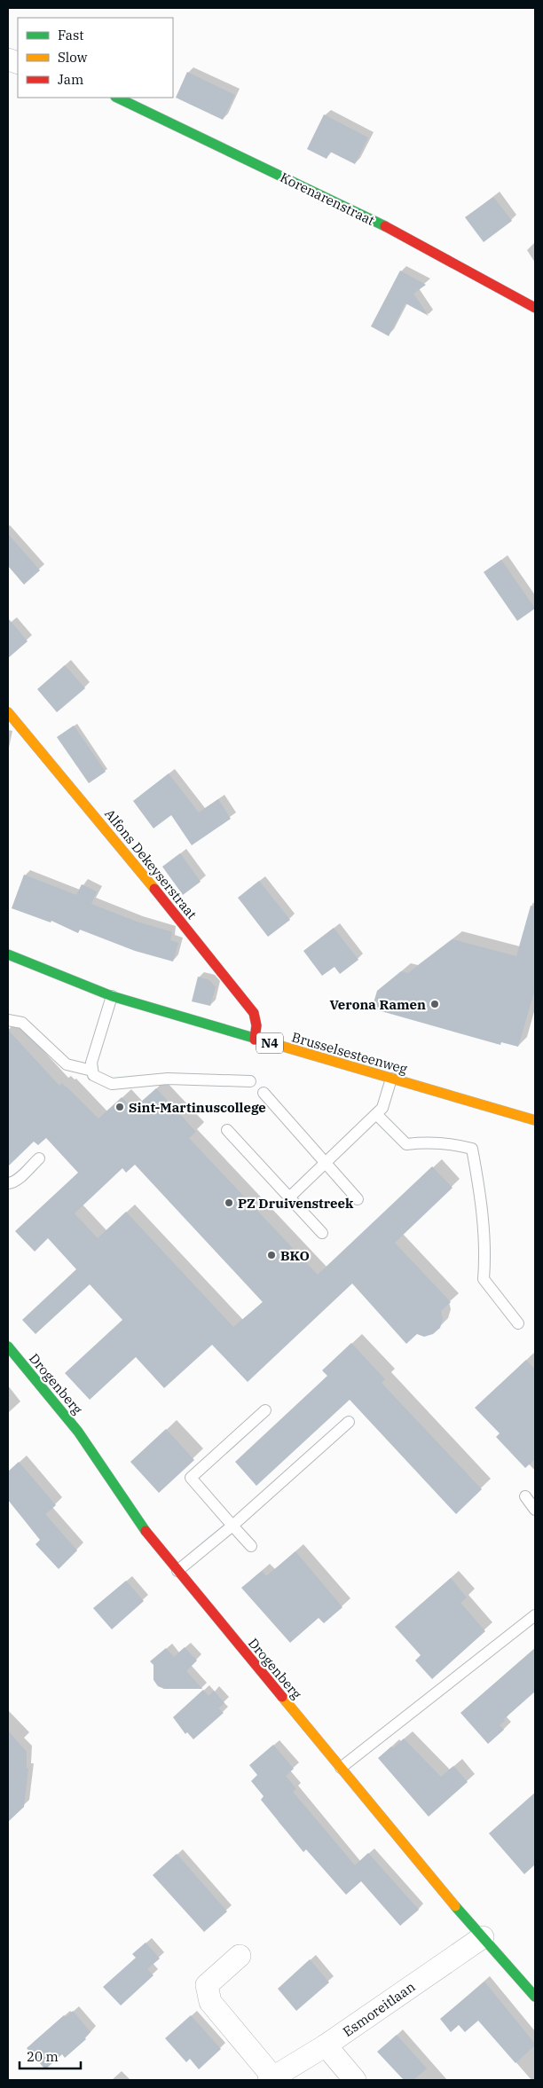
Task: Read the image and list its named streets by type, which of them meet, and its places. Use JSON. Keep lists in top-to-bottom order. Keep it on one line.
{"streets":{"street":["Korenarenstraat","Alfons Dekeyserstraat","N4","Brusselsesteenweg","Drogenberg","Esmoreitlaan"]},"crossings":[["Alfons Dekeyserstraat","Brusselsesteenweg"],["Drogenberg","Esmoreitlaan"]],"places":["Verona Ramen","Sint-Martinuscollege","PZ Druivenstreek","BKO"],"legend":["Fast","Slow","Jam"],"scale_bar":"20 m"}
